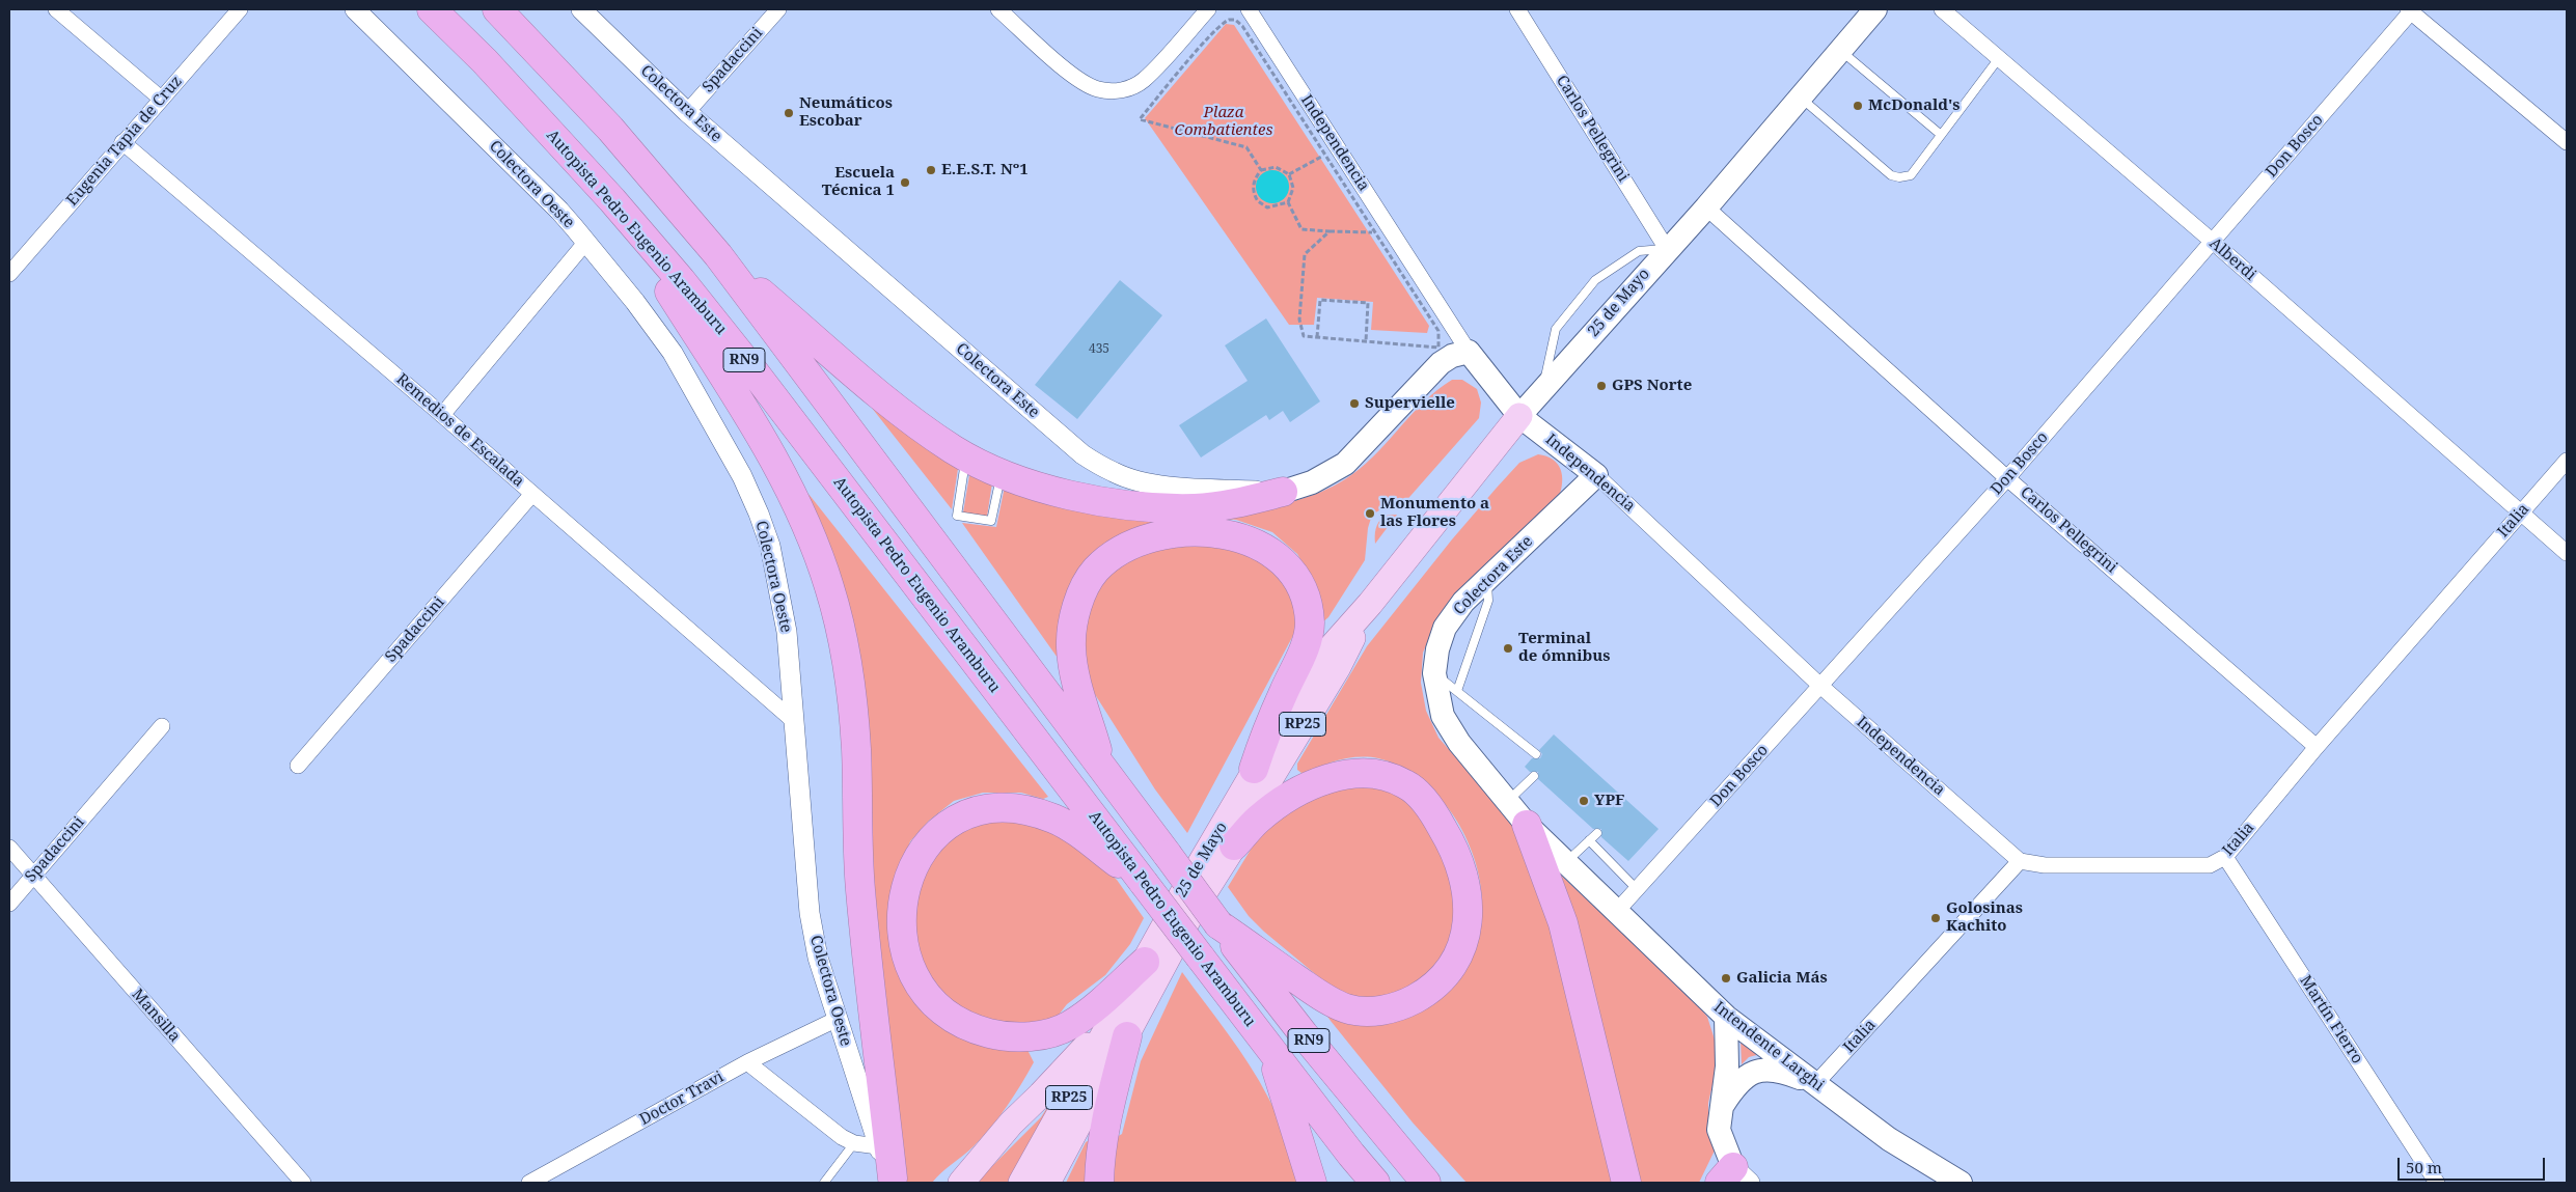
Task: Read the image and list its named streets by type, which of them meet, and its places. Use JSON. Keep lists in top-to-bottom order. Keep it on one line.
{"streets":{"highway":["Autopista Pedro Eugenio Aramburu","RN9"],"main road":["Colectora Este","Independencia","25 de Mayo","RP25","Intendente Larghi"],"street":["Spadaccini","Carlos Pellegrini","Eugenia Tapia de Cruz","Don Bosco","Colectora Oeste","Alberdi","Remedios de Escalada","Italia","Mansilla","Martín Fierro","Doctor Travi"]},"crossings":[["Spadaccini","Colectora Este"],["Spadaccini","Remedios de Escalada"],["Spadaccini","Mansilla"],["Colectora Este","Independencia"],["Colectora Este","Intendente Larghi"],["Carlos Pellegrini","Don Bosco"],["Carlos Pellegrini","25 de Mayo"],["Carlos Pellegrini","Italia"],["Eugenia Tapia de Cruz","Remedios de Escalada"],["Independencia","Don Bosco"],["Independencia","25 de Mayo"],["Independencia","Italia"],["Don Bosco","Alberdi"],["Don Bosco","Intendente Larghi"],["Colectora Oeste","Remedios de Escalada"],["Colectora Oeste","Doctor Travi"],["Alberdi","Italia"],["Italia","Martín Fierro"],["Italia","Intendente Larghi"]],"parks":["Plaza Combatientes"],"places":["McDonald's","Neumáticos Escobar","E.E.S.T. Nº1","Escuela Técnica 1","GPS Norte","Supervielle","Monumento a las Flores","Terminal de ómnibus","YPF","Golosinas Kachito","Galicia Más"],"house_numbers":["435"],"scale_bar":"50 m"}
